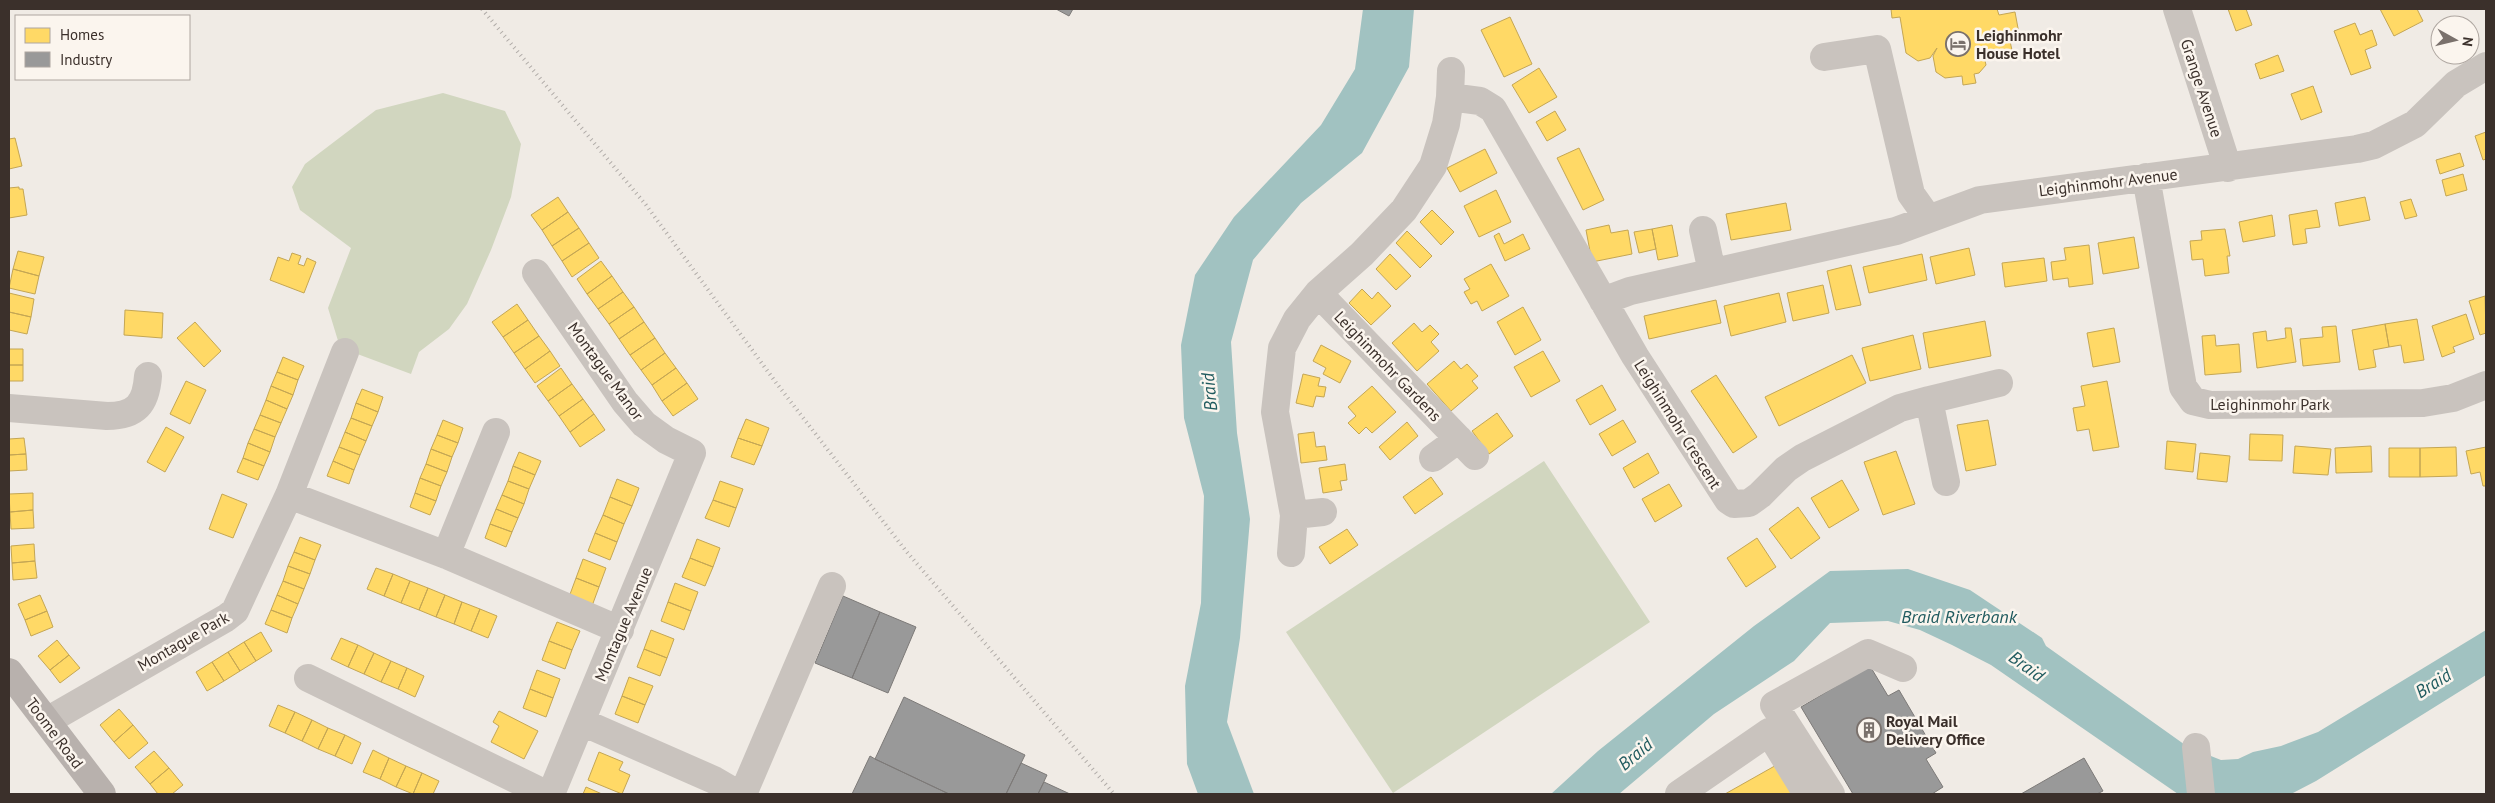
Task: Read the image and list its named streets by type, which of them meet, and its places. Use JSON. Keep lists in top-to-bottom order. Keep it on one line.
{"streets":{"main road":["Toome Road"],"street":["Grange Avenue","Leighinmohr Avenue","Leighinmohr Gardens","Montague Manor","Leighinmohr Park","Leighinmohr Crescent","Montague Avenue","Montague Park"]},"crossings":[["Grange Avenue","Leighinmohr Avenue"],["Leighinmohr Avenue","Leighinmohr Park"],["Leighinmohr Avenue","Leighinmohr Crescent"],["Montague Manor","Montague Avenue"],["Montague Park","Toome Road"]],"water":["Braid","Braid Riverbank"],"places":{"hotel":["Leighinmohr House Hotel"],"building":["Royal Mail Delivery Office"]},"legend":["Homes","Industry"],"north":"right"}
